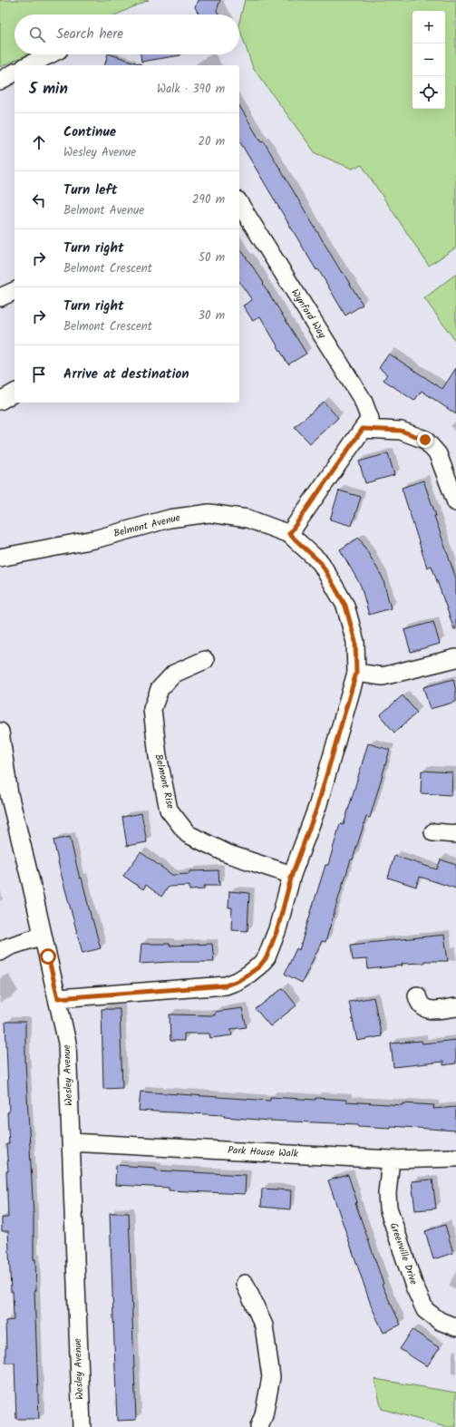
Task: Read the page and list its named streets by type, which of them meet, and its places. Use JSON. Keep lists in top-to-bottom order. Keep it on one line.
{"streets":{"street":["Wynford Way","Belmont Avenue","Belmont Rise","Wesley Avenue","Park House Walk","Greenville Drive"]},"crossings":[["Belmont Avenue","Belmont Rise"],["Belmont Avenue","Wesley Avenue"],["Wesley Avenue","Park House Walk"],["Park House Walk","Greenville Drive"]],"page":{"map_buttons":["+","−"],"search":"Search here","heading":["5 min","Walk · 390 m"],"list":[["Continue","Wesley Avenue","20 m"],["Turn left","Belmont Avenue","290 m"],["Turn right","Belmont Crescent","50 m"],["Turn right","Belmont Crescent","30 m"],"Arrive at destination"]}}
